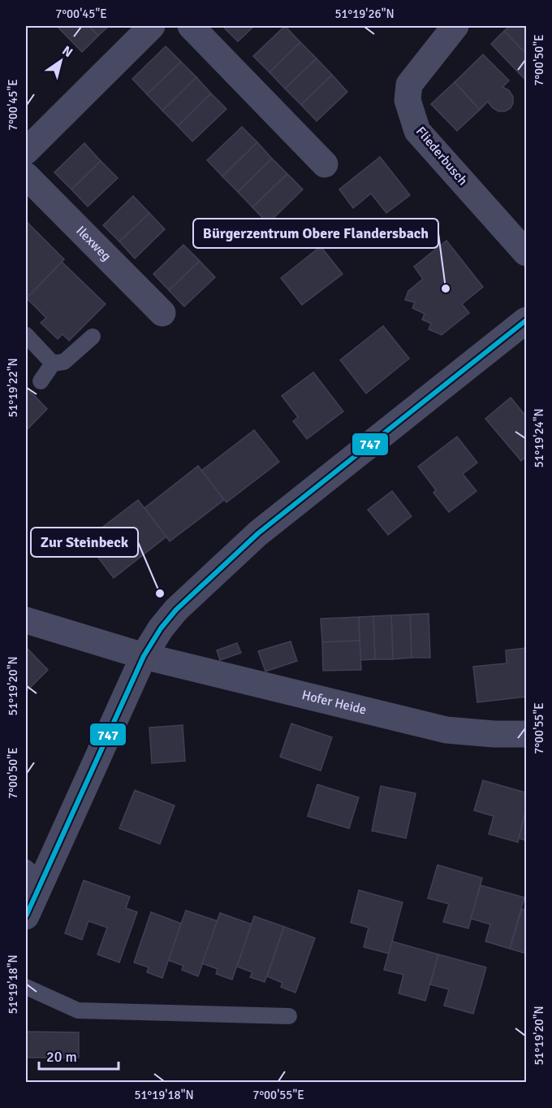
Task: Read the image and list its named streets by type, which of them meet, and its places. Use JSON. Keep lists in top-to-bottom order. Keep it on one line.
{"streets":{"street":["Fliederbusch","Ilexweg","Hofer Heide"]},"places":["Bürgerzentrum Obere Flandersbach","Zur Steinbeck"],"lines":["transit line 747"],"scale_bar":"20 m","north":"top right","coordinates":["7°00'45\"E","51°19'26\"N","7°00'50\"E","51°19'22\"N","51°19'24\"N","51°19'20\"N","7°00'55\"E","51°19'18\"N"]}
